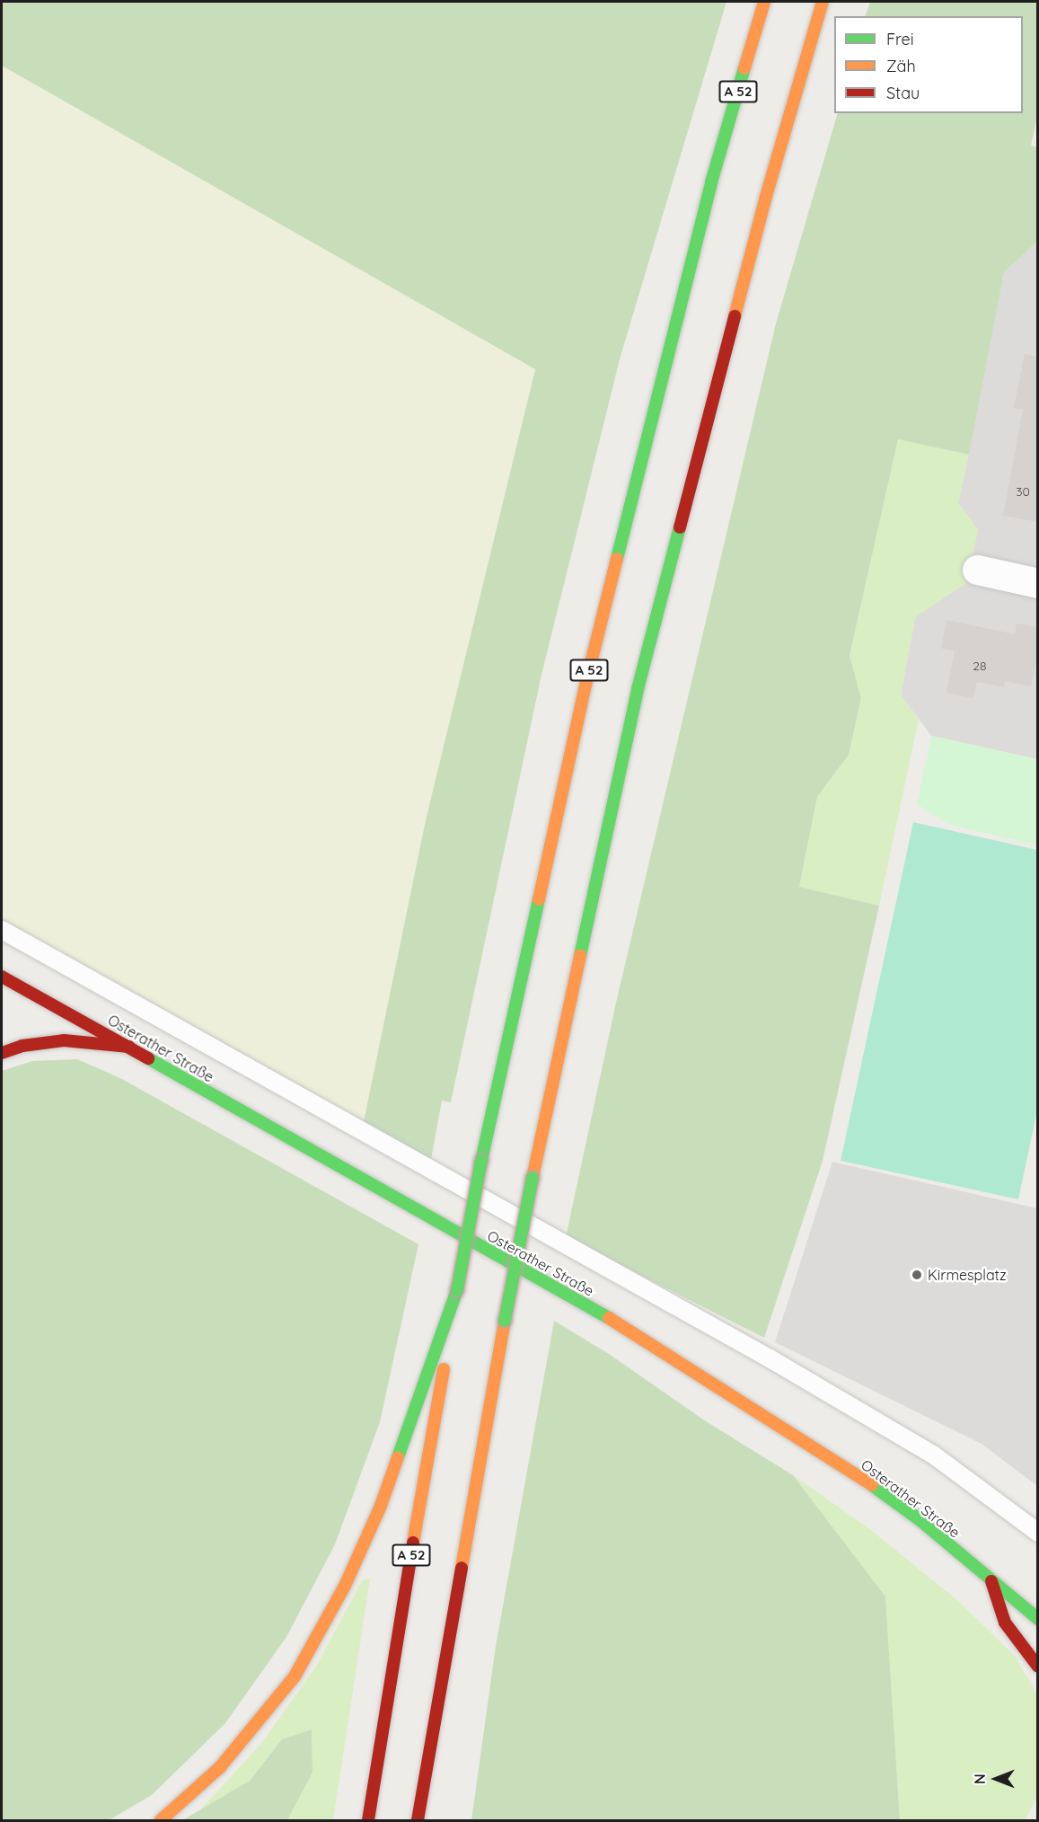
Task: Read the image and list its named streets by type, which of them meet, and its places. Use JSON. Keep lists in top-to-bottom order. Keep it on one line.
{"streets":{"main road":["A 52","Osterather Straße"]},"places":["Kirmesplatz"],"house_numbers":["30","28"],"legend":["Frei","Zäh","Stau"],"north":"left"}
